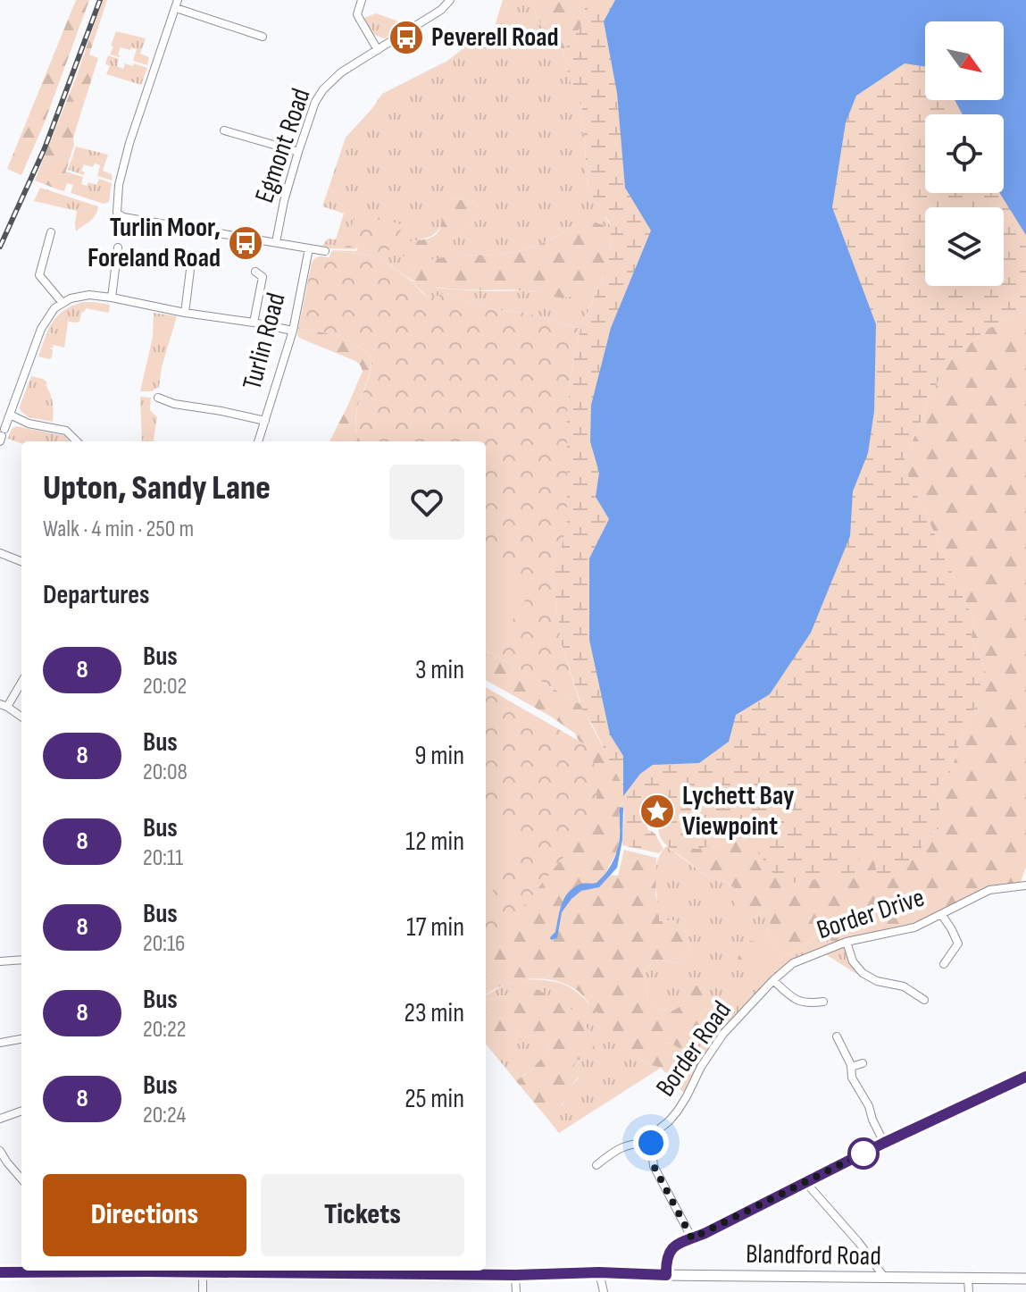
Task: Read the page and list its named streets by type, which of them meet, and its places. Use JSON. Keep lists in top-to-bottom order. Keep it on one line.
{"streets":{"main road":["Blandford Road"],"street":["Egmont Road","Turlin Road","Border Drive","Border Road"]},"crossings":[["Border Drive","Border Road"]],"places":{"bus stop":["Peverell Road","Turlin Moor, Foreland Road"],"place":["Lychett Bay Viewpoint"]},"lines":["bus line 8"],"north":"bottom right","page":{"heading":[["Upton, Sandy Lane","Walk · 4 min · 250 m"],"Departures"],"list":[{"mark":"8","name":"Bus","note":"20:02","value":"3 min"},{"mark":"8","name":"Bus","note":"20:08","value":"9 min"},{"mark":"8","name":"Bus","note":"20:11","value":"12 min"},{"mark":"8","name":"Bus","note":"20:16","value":"17 min"},{"mark":"8","name":"Bus","note":"20:22","value":"23 min"},{"mark":"8","name":"Bus","note":"20:24","value":"25 min"}],"buttons":["Directions","Tickets"]}}
